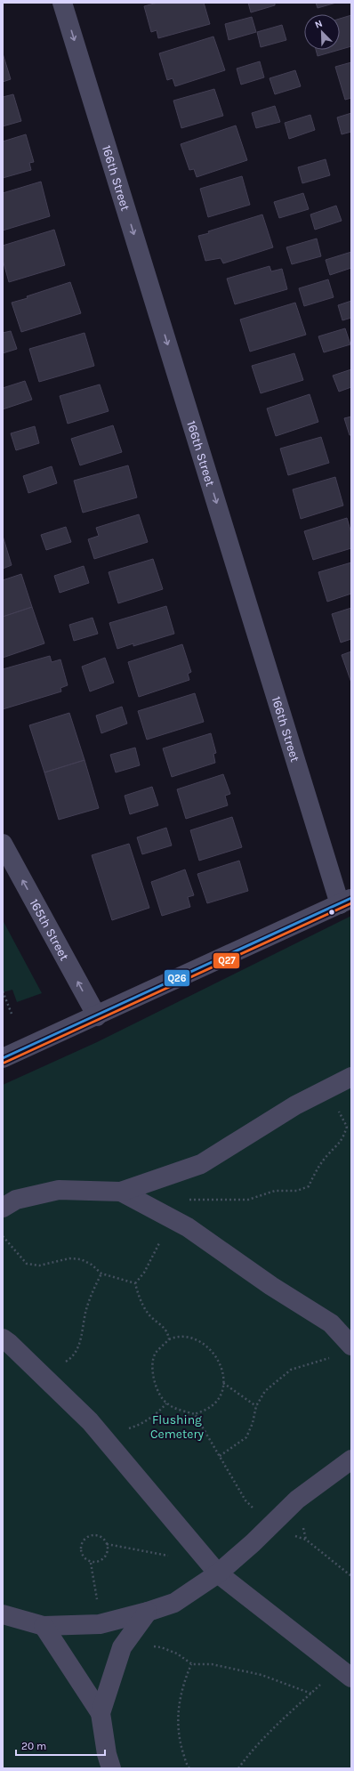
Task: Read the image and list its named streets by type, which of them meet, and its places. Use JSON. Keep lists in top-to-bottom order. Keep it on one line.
{"streets":{"street":["166th Street","165th Street"]},"one_way":["166th Street","165th Street"],"parks":["Flushing Cemetery"],"lines":["transit line Q26","transit line Q27"],"scale_bar":"20 m","north":"top left"}
